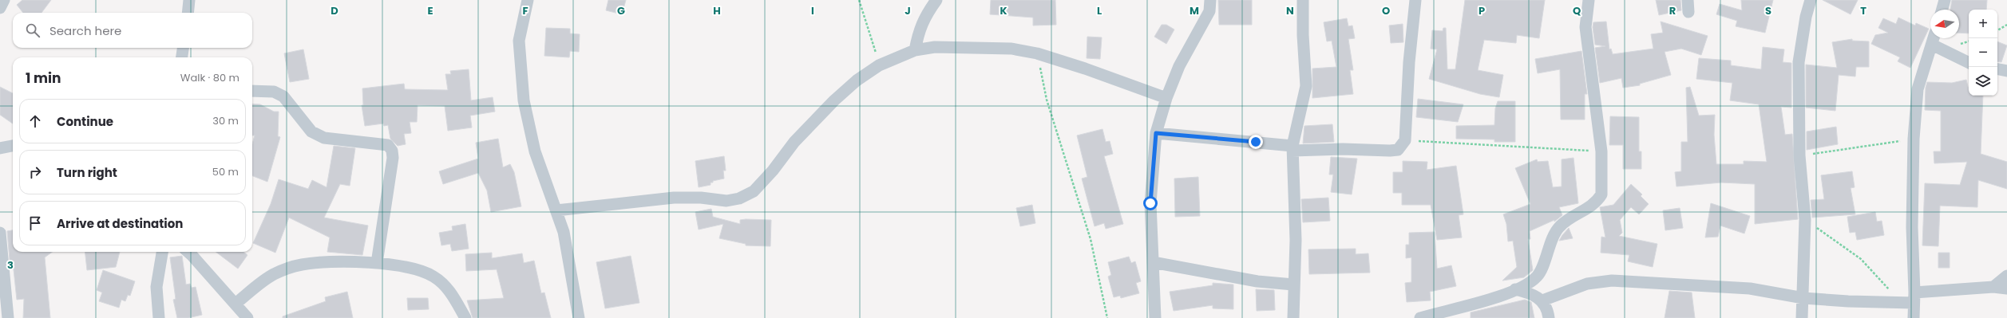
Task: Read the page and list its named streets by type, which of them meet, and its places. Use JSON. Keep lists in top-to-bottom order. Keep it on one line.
{"north":"left","page":{"map_buttons":["+","−"],"search":"Search here","heading":["1 min","Walk · 80 m"],"list":[["Continue","30 m"],["Turn right","50 m"],"Arrive at destination"]},"grid":{"columns":["D","E","F","G","H","I","J","K","L","M","N","O","P","Q","R","S","T"],"rows":["3"]}}
